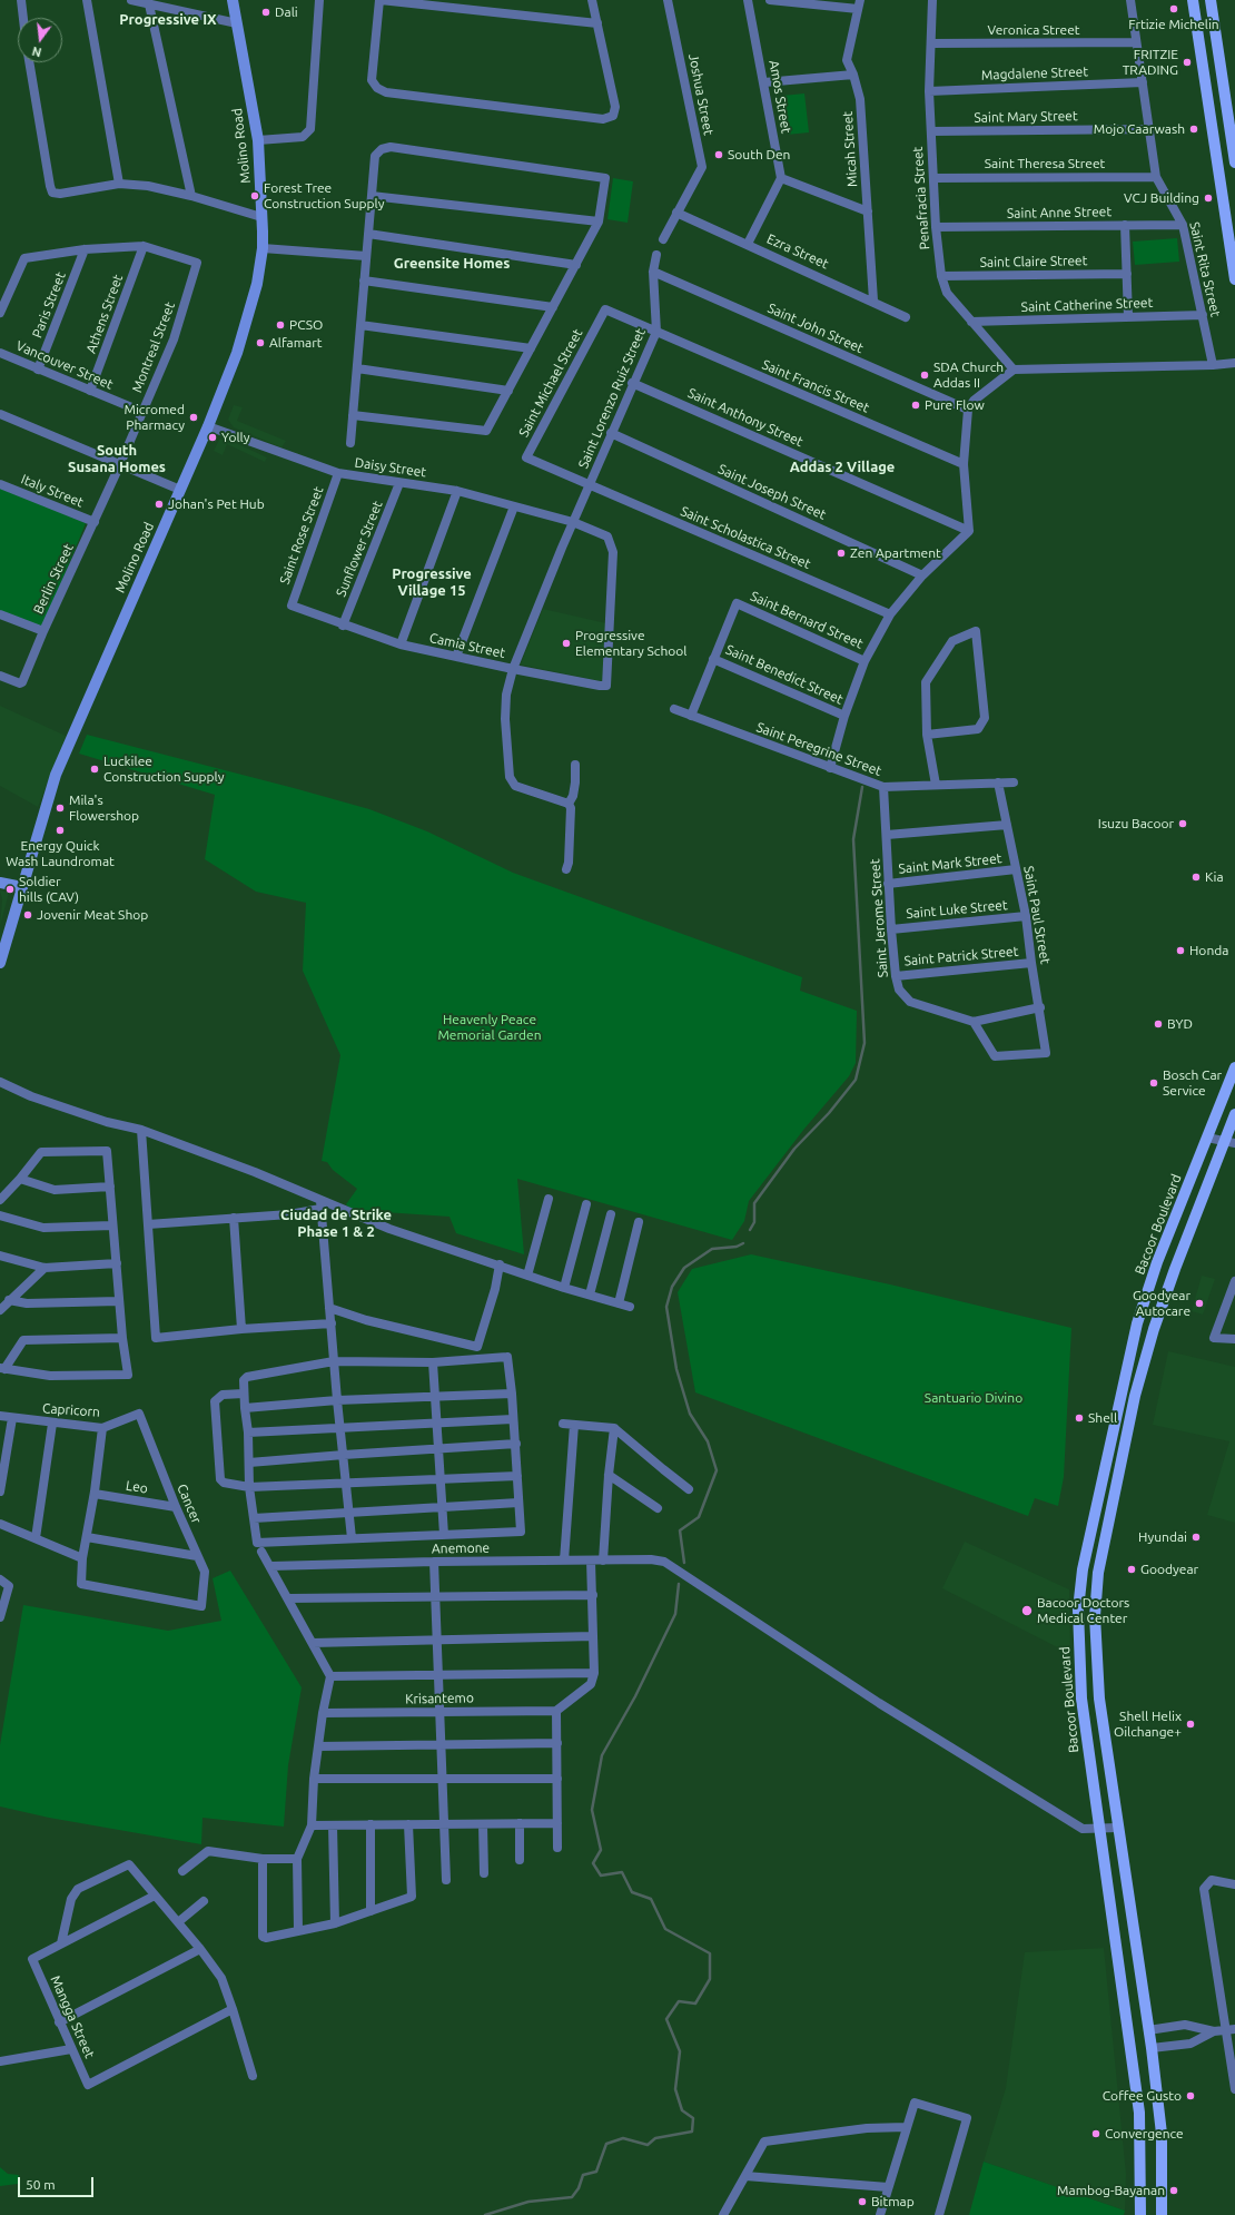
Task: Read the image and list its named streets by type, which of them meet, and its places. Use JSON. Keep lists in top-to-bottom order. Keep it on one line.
{"streets":{"main road":["Molino Road","Bacoor Boulevard"],"street":["Veronica Street","Magdalene Street","Joshua Street","Amos Street","Saint Mary Street","Micah Street","Saint Theresa Street","Penafracia Street","Saint Anne Street","Ezra Street","Saint Claire Street","Saint Rita Street","Paris Street","Saint Catherine Street","Athens Street","Saint John Street","Montreal Street","Vancouver Street","Saint Michael Street","Saint Francis Street","Saint Lorenzo Ruiz Street","Saint Anthony Street","Daisy Street","Italy Street","Saint Joseph Street","Saint Rose Street","Saint Scholastica Street","Sunflower Street","Berlin Street","Saint Bernard Street","Camia Street","Saint Benedict Street","Saint Peregrine Street","Saint Mark Street","Saint Luke Street","Saint Paul Street","Saint Jerome Street","Saint Patrick Street","Capricorn","Leo","Cancer","Anemone","Krisantemo","Mangga Street"]},"crossings":[["Veronica Street","Penafracia Street"],["Veronica Street","Saint Rita Street"],["Magdalene Street","Penafracia Street"],["Magdalene Street","Saint Rita Street"],["Joshua Street","Ezra Street"],["Saint Mary Street","Penafracia Street"],["Saint Mary Street","Saint Rita Street"],["Molino Road","Daisy Street"],["Micah Street","Ezra Street"],["Saint Theresa Street","Penafracia Street"],["Saint Theresa Street","Saint Rita Street"],["Penafracia Street","Saint Anne Street"],["Penafracia Street","Saint Claire Street"],["Penafracia Street","Saint Catherine Street"],["Saint Anne Street","Saint Rita Street"],["Saint Rita Street","Saint Catherine Street"],["Paris Street","Vancouver Street"],["Athens Street","Montreal Street"],["Athens Street","Vancouver Street"],["Saint John Street","Saint Lorenzo Ruiz Street"],["Montreal Street","Vancouver Street"],["Montreal Street","Berlin Street"],["Saint Michael Street","Saint Francis Street"],["Saint Michael Street","Saint Lorenzo Ruiz Street"],["Saint Michael Street","Saint Scholastica Street"],["Saint Francis Street","Saint Lorenzo Ruiz Street"],["Saint Lorenzo Ruiz Street","Saint Anthony Street"],["Saint Lorenzo Ruiz Street","Daisy Street"],["Saint Lorenzo Ruiz Street","Saint Joseph Street"],["Saint Lorenzo Ruiz Street","Saint Scholastica Street"],["Saint Lorenzo Ruiz Street","Camia Street"],["Daisy Street","Saint Rose Street"],["Daisy Street","Sunflower Street"],["Daisy Street","Camia Street"],["Italy Street","Berlin Street"],["Saint Rose Street","Camia Street"],["Sunflower Street","Camia Street"],["Saint Bernard Street","Saint Benedict Street"],["Saint Peregrine Street","Saint Paul Street"],["Saint Peregrine Street","Saint Jerome Street"],["Saint Mark Street","Saint Paul Street"],["Saint Mark Street","Saint Jerome Street"],["Saint Luke Street","Saint Paul Street"],["Saint Luke Street","Saint Jerome Street"],["Saint Paul Street","Saint Jerome Street"],["Saint Paul Street","Saint Patrick Street"],["Saint Jerome Street","Saint Patrick Street"],["Bacoor Boulevard","Anemone"],["Capricorn","Cancer"],["Leo","Cancer"]],"districts":["Progressive IX","Greensite Homes","South Susana Homes","Addas 2 Village","Progressive Village 15","Ciudad de Strike Phase 1 & 2"],"parks":["Heavenly Peace Memorial Garden","Santuario Divino"],"places":["Frtizie Michelin","Dali","FRITZIE TRADING","Mojo Caarwash","South Den","Forest Tree Construction Supply","VCJ Building","PCSO","Alfamart","SDA Church Addas II","Pure Flow","Micromed Pharmacy","Yolly","Johan's Pet Hub","Zen Apartment","Progressive Elementary School","Luckilee Construction Supply","Mila's Flowershop","Isuzu Bacoor","Energy Quick Wash Laundromat","Kia","Soldier hills (CAV)","Jovenir Meat Shop","Honda","BYD","Bosch Car Service","Goodyear Autocare","Shell","Hyundai","Goodyear","Bacoor Doctors Medical Center","Shell Helix Oilchange+","Coffee Gusto","Convergence","Mambog-Bayanan","Bitmap"],"scale_bar":"50 m","north":"bottom"}
